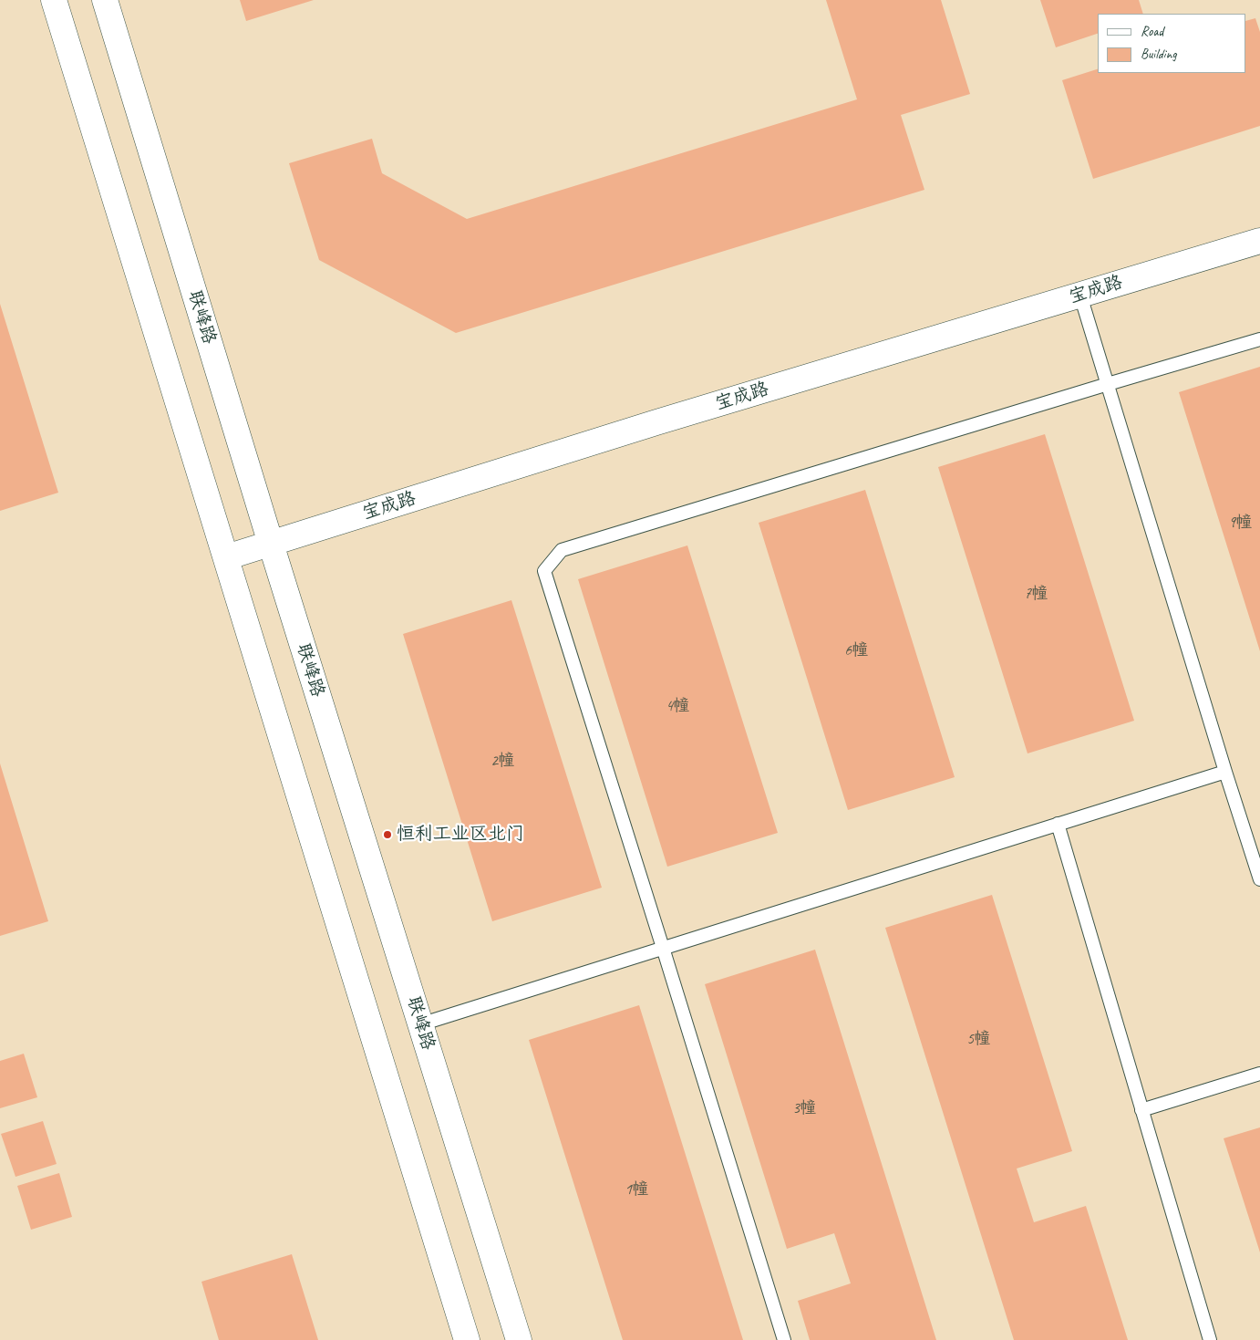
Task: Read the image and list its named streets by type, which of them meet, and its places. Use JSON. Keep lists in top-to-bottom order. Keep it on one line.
{"streets":{"street":["宝成路","联峰路"]},"crossings":[["宝成路","联峰路"]],"places":["恒利工业区北门"],"house_numbers":["9幢","7幢","6幢","4幢","2幢","5幢","3幢","1幢"],"legend":["Road","Building"]}
